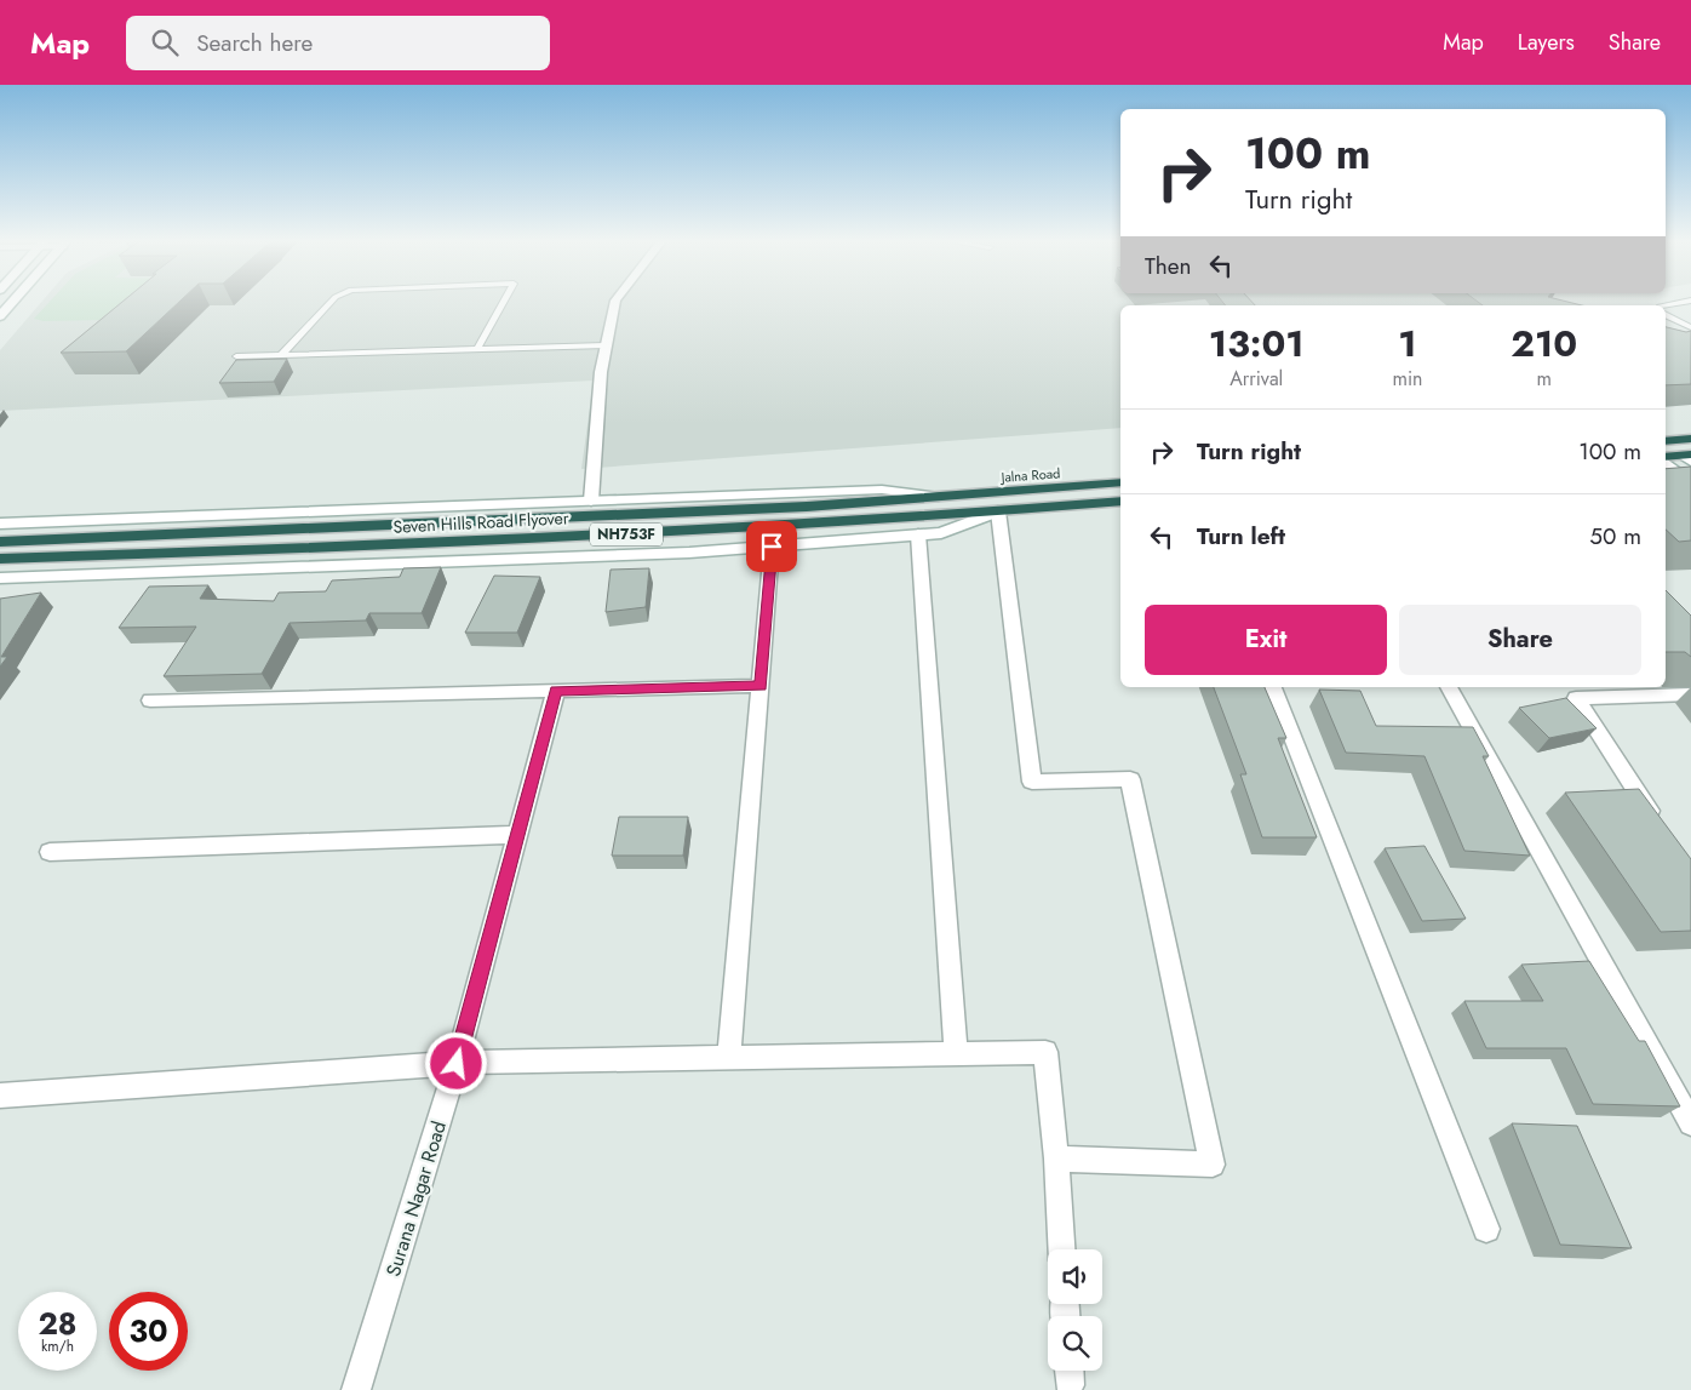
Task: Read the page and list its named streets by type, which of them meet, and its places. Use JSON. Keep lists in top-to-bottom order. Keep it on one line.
{"streets":{"highway":["Jalna Road","Seven Hills Road Flyover","NH753F"],"street":["Surana Nagar Road"]},"crossings":[["Jalna Road","Seven Hills Road Flyover"],["Seven Hills Road Flyover","NH753F"]],"page":{"header":"Map","search":"Search here","nav":["Map","Layers","Share"],"turn":["100 m","Turn right"],"then":"Then","eta":["13:01","Arrival","1","min","210","m"],"list":[{"name":"Turn right","value":"100 m"},{"name":"Turn left","value":"50 m"}],"buttons":["Exit","Share"],"speed":"28 km/h","limit":"30"}}
